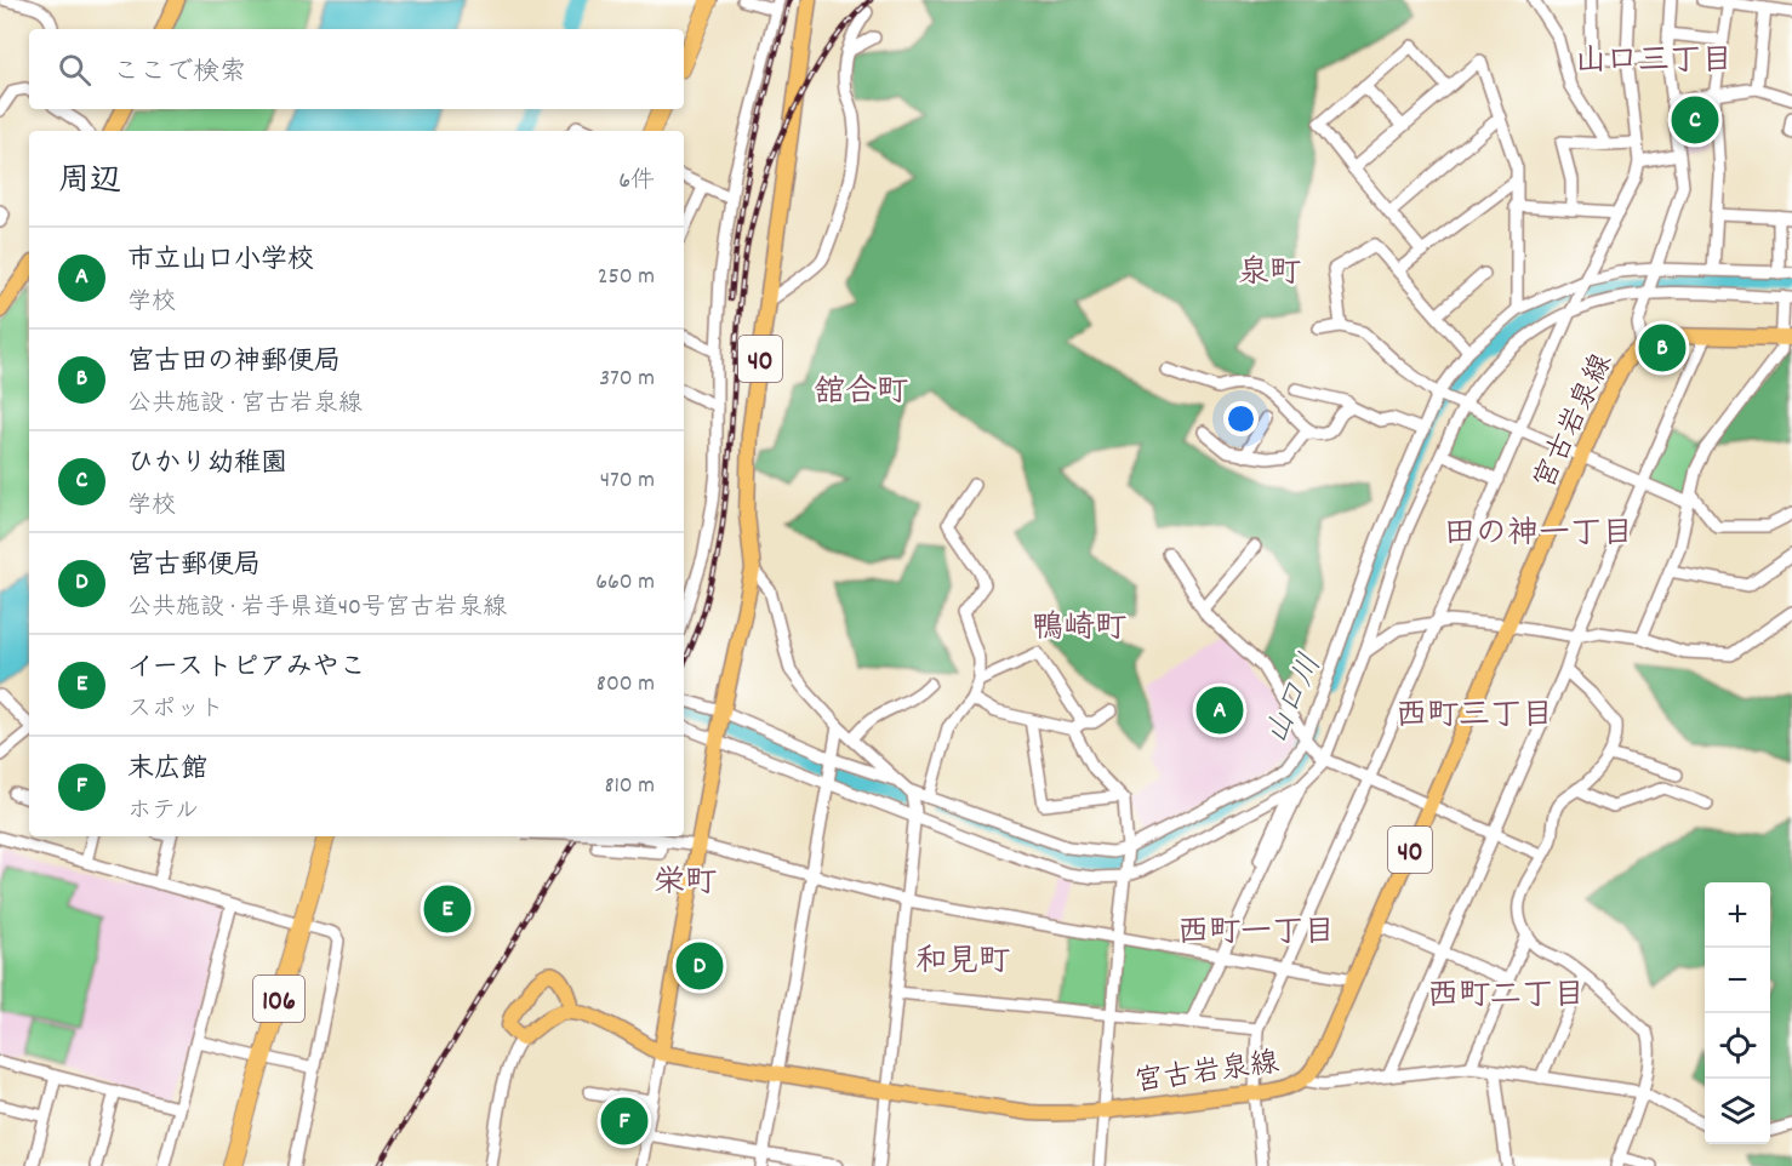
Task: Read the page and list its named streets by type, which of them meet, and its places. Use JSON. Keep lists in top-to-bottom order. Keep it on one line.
{"streets":{"highway":["106"],"main road":["40","宮古岩泉線"]},"crossings":[["40","宮古岩泉線"]],"districts":["山口三丁目","泉町","舘合町","田の神一丁目","鴨崎町","西町三丁目","栄町","西町一丁目","和見町","西町二丁目"],"water":["山口川"],"page":{"search":"ここで検索","pins":["C","B","A","E","D","F"],"heading":["周辺","6件"],"list":[{"mark":"A","name":"市立山口小学校","note":"学校","value":"250 m"},{"mark":"B","name":"宮古田の神郵便局","note":"公共施設 · 宮古岩泉線","value":"370 m"},{"mark":"C","name":"ひかり幼稚園","note":"学校","value":"470 m"},{"mark":"D","name":"宮古郵便局","note":"公共施設 · 岩手県道40号宮古岩泉線","value":"660 m"},{"mark":"E","name":"イーストピアみやこ","note":"スポット","value":"800 m"},{"mark":"F","name":"末広館","note":"ホテル","value":"810 m"}],"map_buttons":["+","−"]}}
